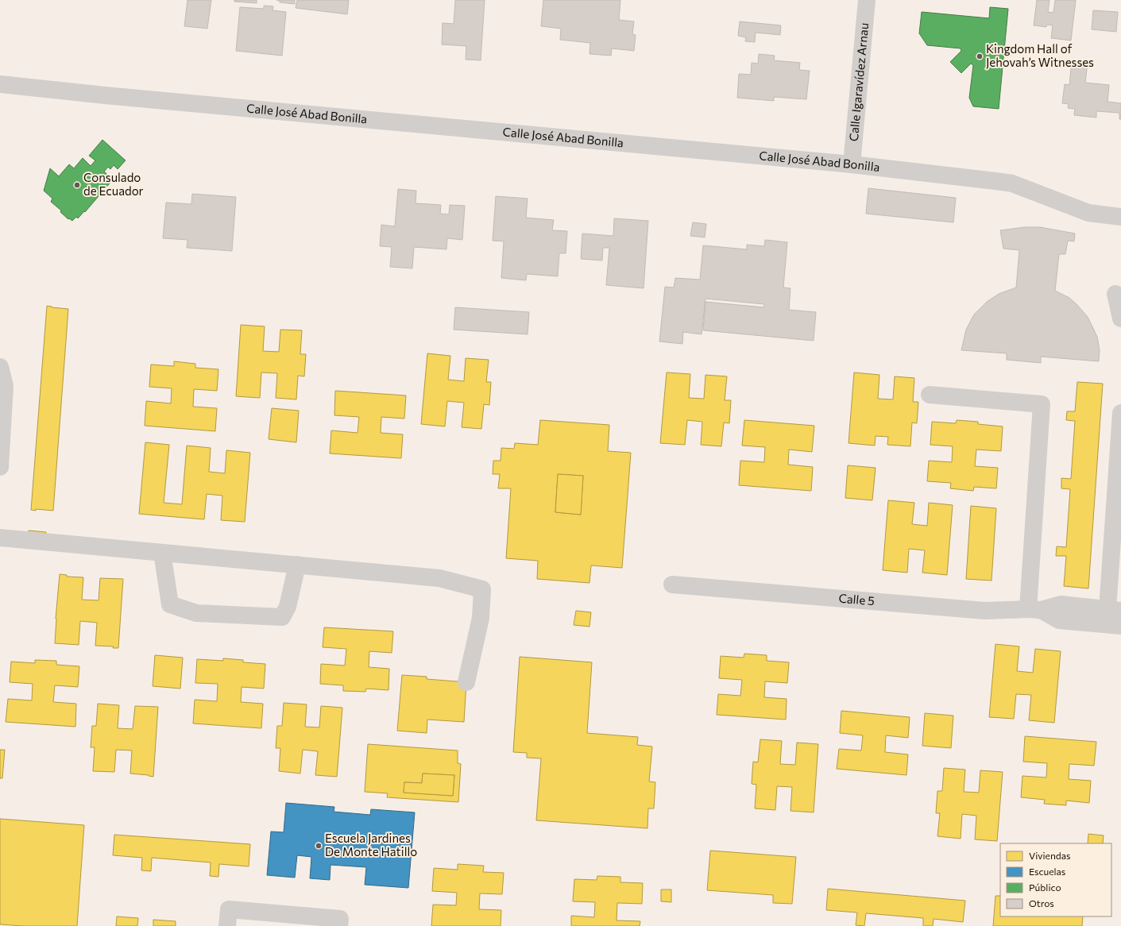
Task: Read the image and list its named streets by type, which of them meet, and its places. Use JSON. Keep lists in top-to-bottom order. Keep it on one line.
{"streets":{"street":["Calle Igaravídez Arnau","Calle José Abad Bonilla","Calle 5"]},"crossings":[["Calle Igaravídez Arnau","Calle José Abad Bonilla"]],"places":["Kingdom Hall of Jehovah’s Witnesses","Consulado de Ecuador","Escuela Jardines De Monte Hatillo"],"legend":["Viviendas","Escuelas","Público","Otros"]}
